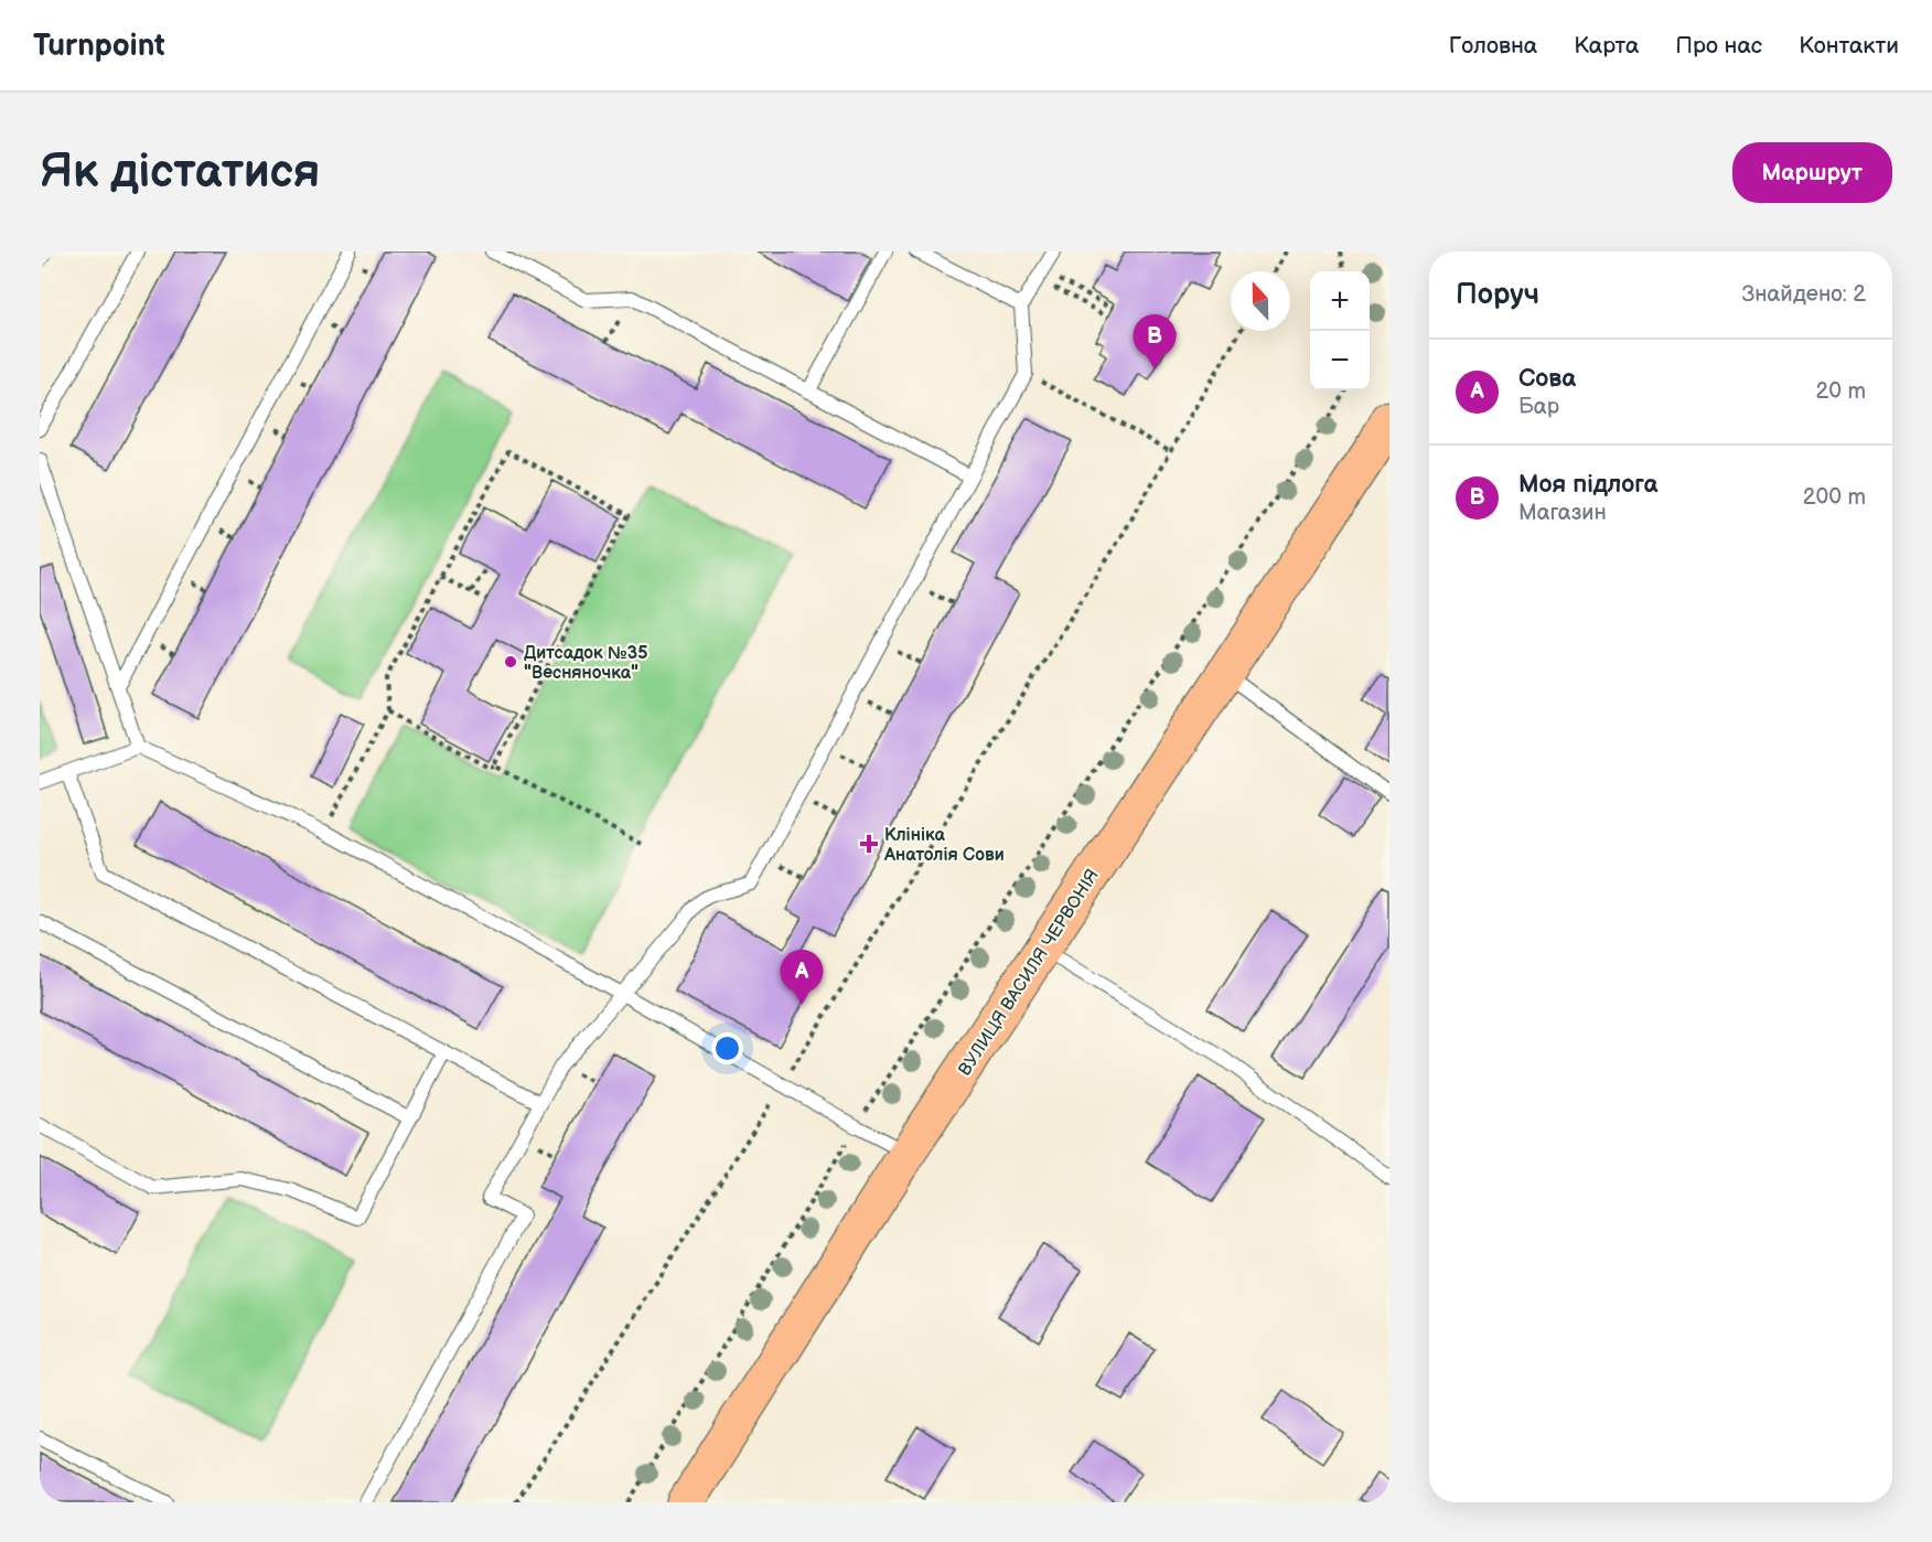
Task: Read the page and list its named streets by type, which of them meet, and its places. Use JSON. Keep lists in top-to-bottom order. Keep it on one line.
{"streets":{"main road":["ВУЛИЦЯ ВАСИЛЯ ЧЕРВОНІЯ"]},"places":{"other":["Дитсадок №35 \"Весняночка\""],"health":["Клініка Анатолія Сови"]},"north":"top","page":{"header":"Turnpoint","nav":["Головна","Карта","Про нас","Контакти"],"buttons":"Маршрут","title":"Як дістатися","heading":["Поруч","Знайдено: 2"],"map_buttons":["+","−"],"pins":["B","A"],"list":[{"mark":"A","name":"Сова","note":"Бар","value":"20 m"},{"mark":"B","name":"Моя підлога","note":"Магазин","value":"200 m"}]}}
